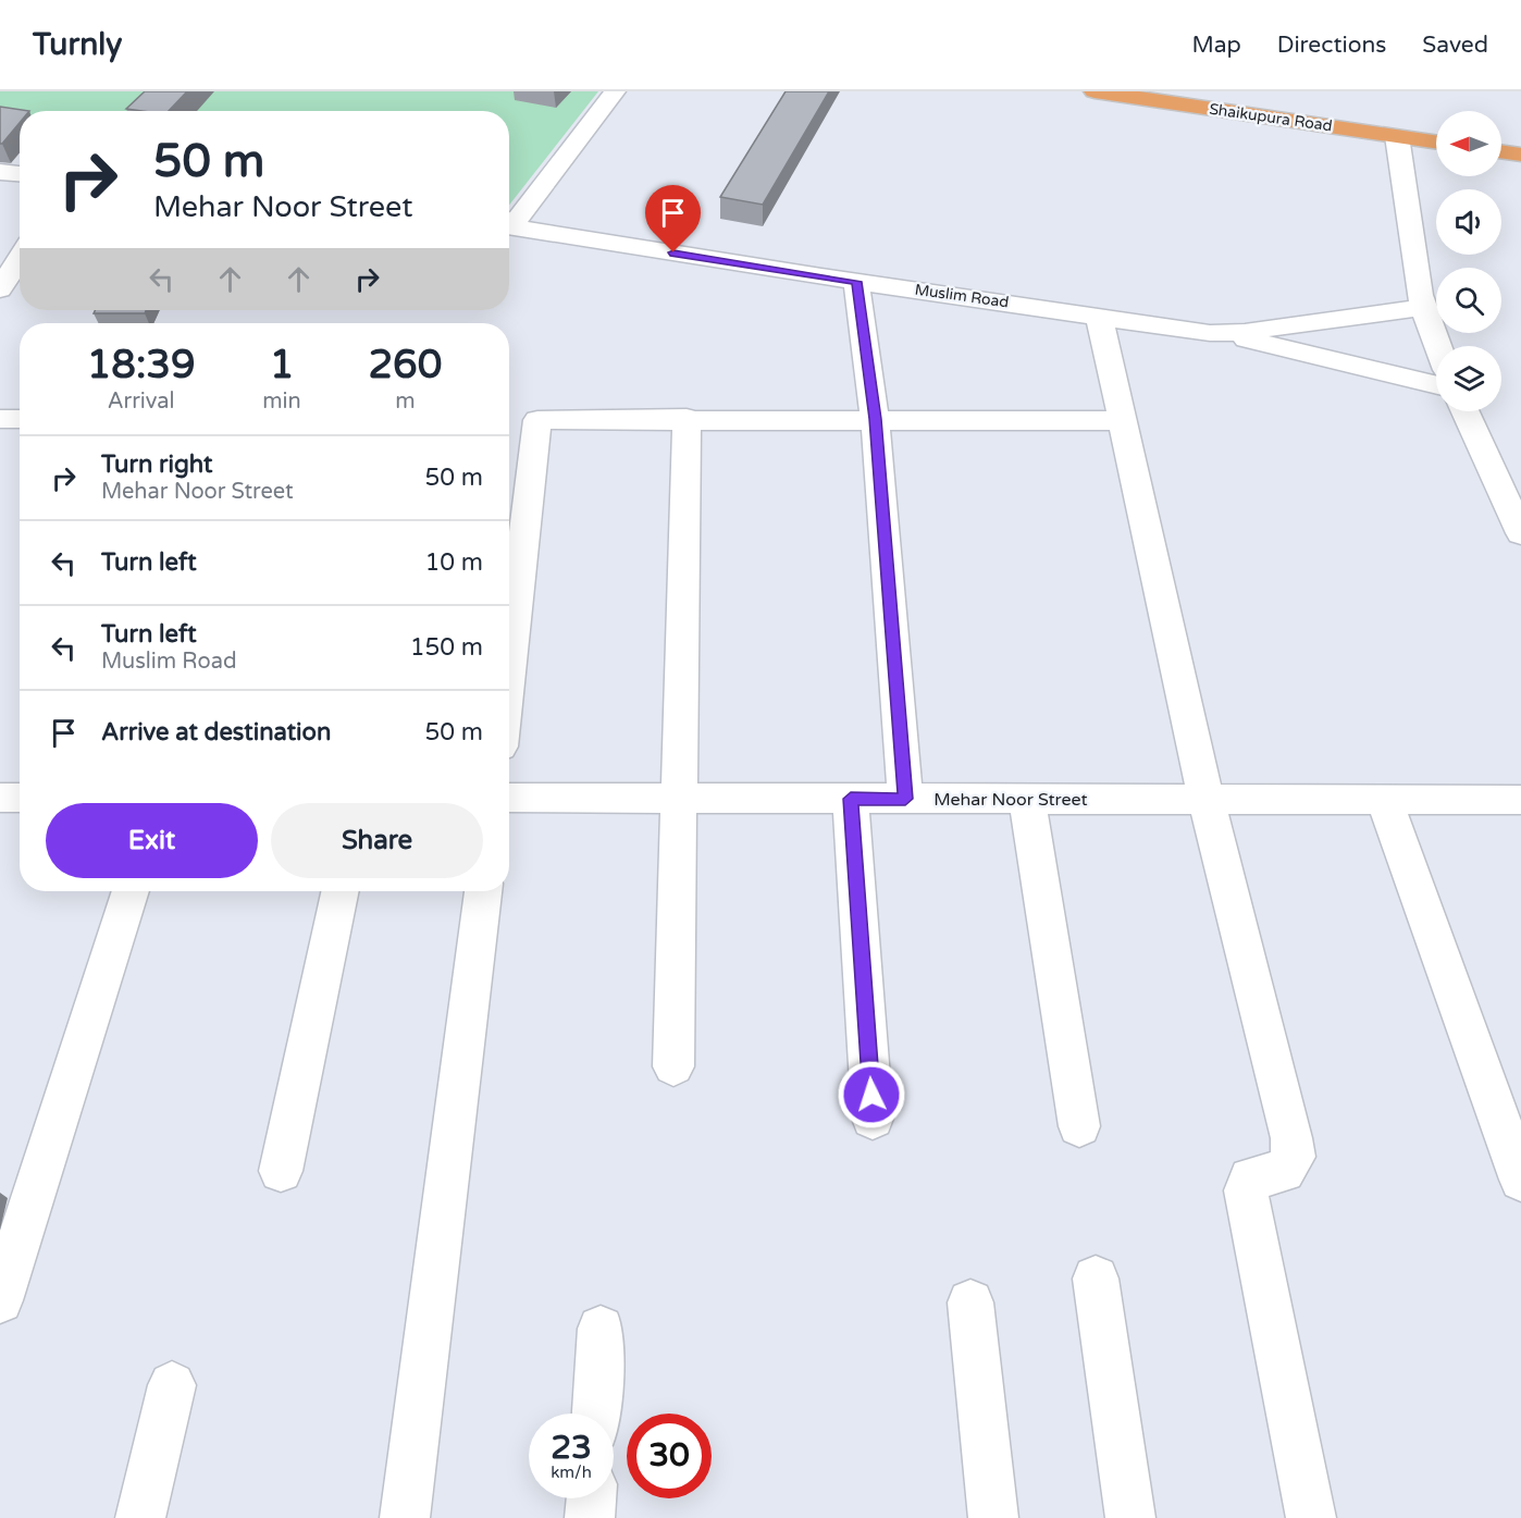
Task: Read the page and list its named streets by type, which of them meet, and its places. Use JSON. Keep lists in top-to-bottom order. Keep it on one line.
{"streets":{"main road":["Shaikupura Road"],"street":["Muslim Road","Mehar Noor Street"]},"north":"left","page":{"header":"Turnly","nav":["Map","Directions","Saved"],"turn":["50 m","Mehar Noor Street"],"eta":["18:39","Arrival","1","min","260","m"],"list":[{"name":"Turn right","note":"Mehar Noor Street","value":"50 m"},{"name":"Turn left","value":"10 m"},{"name":"Turn left","note":"Muslim Road","value":"150 m"},{"name":"Arrive at destination","value":"50 m"}],"buttons":["Exit","Share"],"speed":"23 km/h","limit":"30"}}
